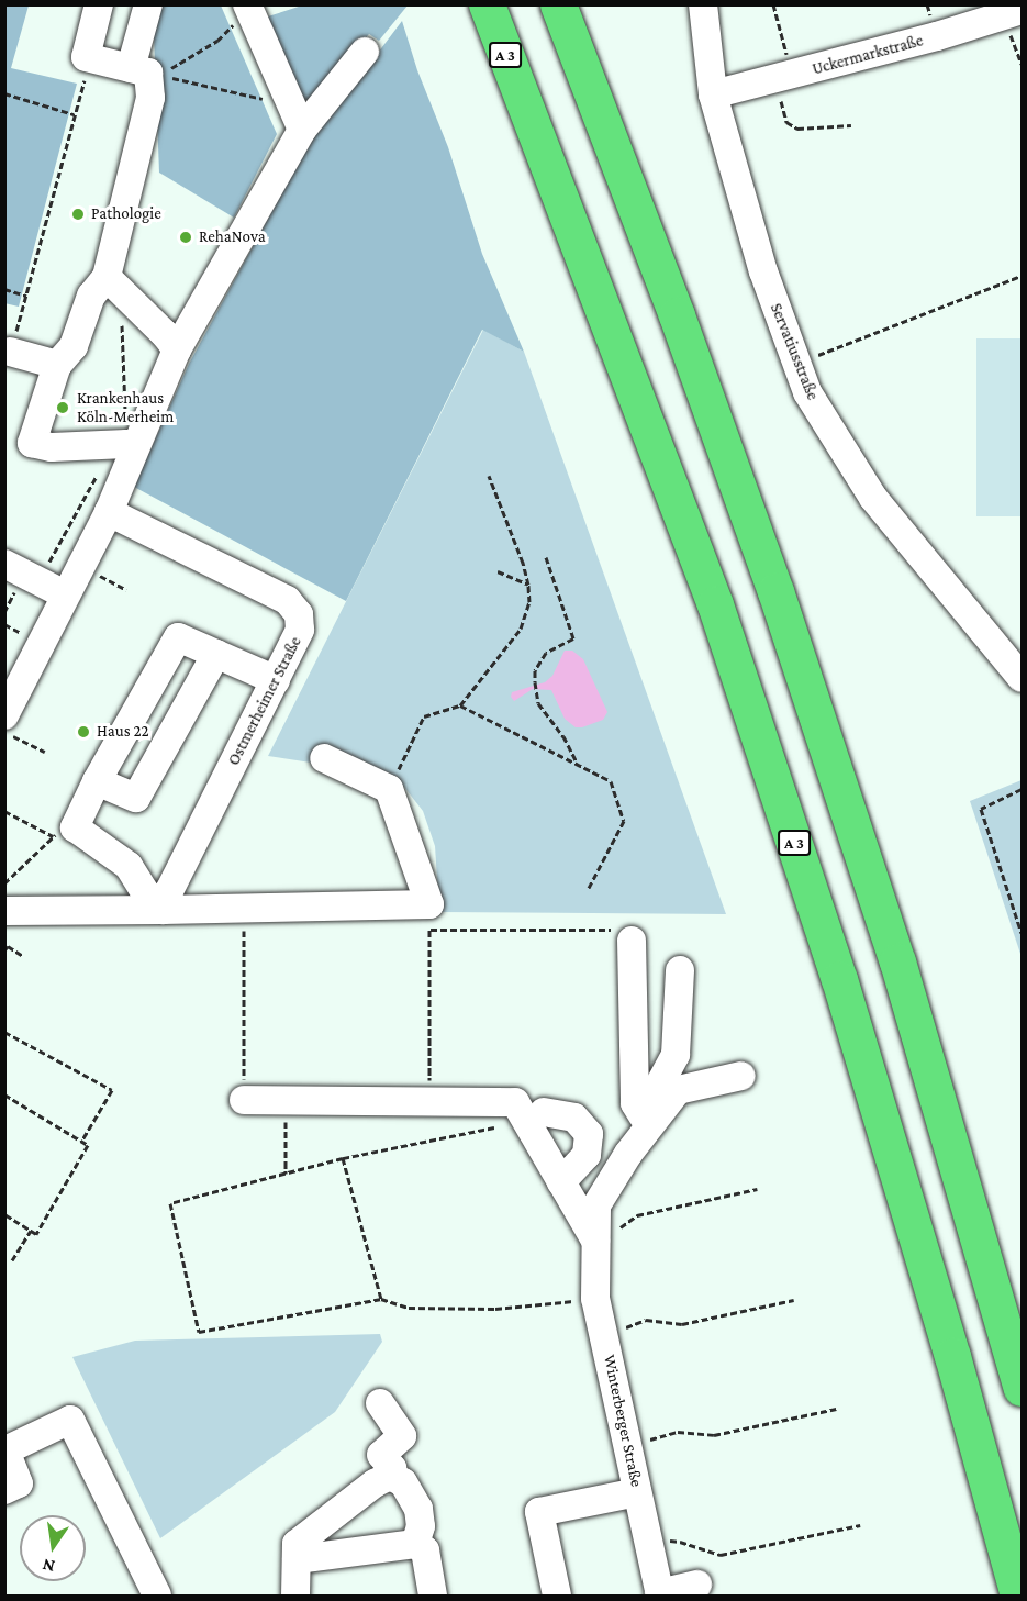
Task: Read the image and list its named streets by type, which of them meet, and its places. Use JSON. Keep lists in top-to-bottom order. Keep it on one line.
{"streets":{"highway":["A 3"],"street":["Uckermarkstraße","Servatiusstraße","Ostmerheimer Straße","Winterberger Straße"]},"crossings":[["Uckermarkstraße","Servatiusstraße"]],"places":["Pathologie","RehaNova","Krankenhaus Köln-Merheim","Haus 22"],"north":"bottom"}
